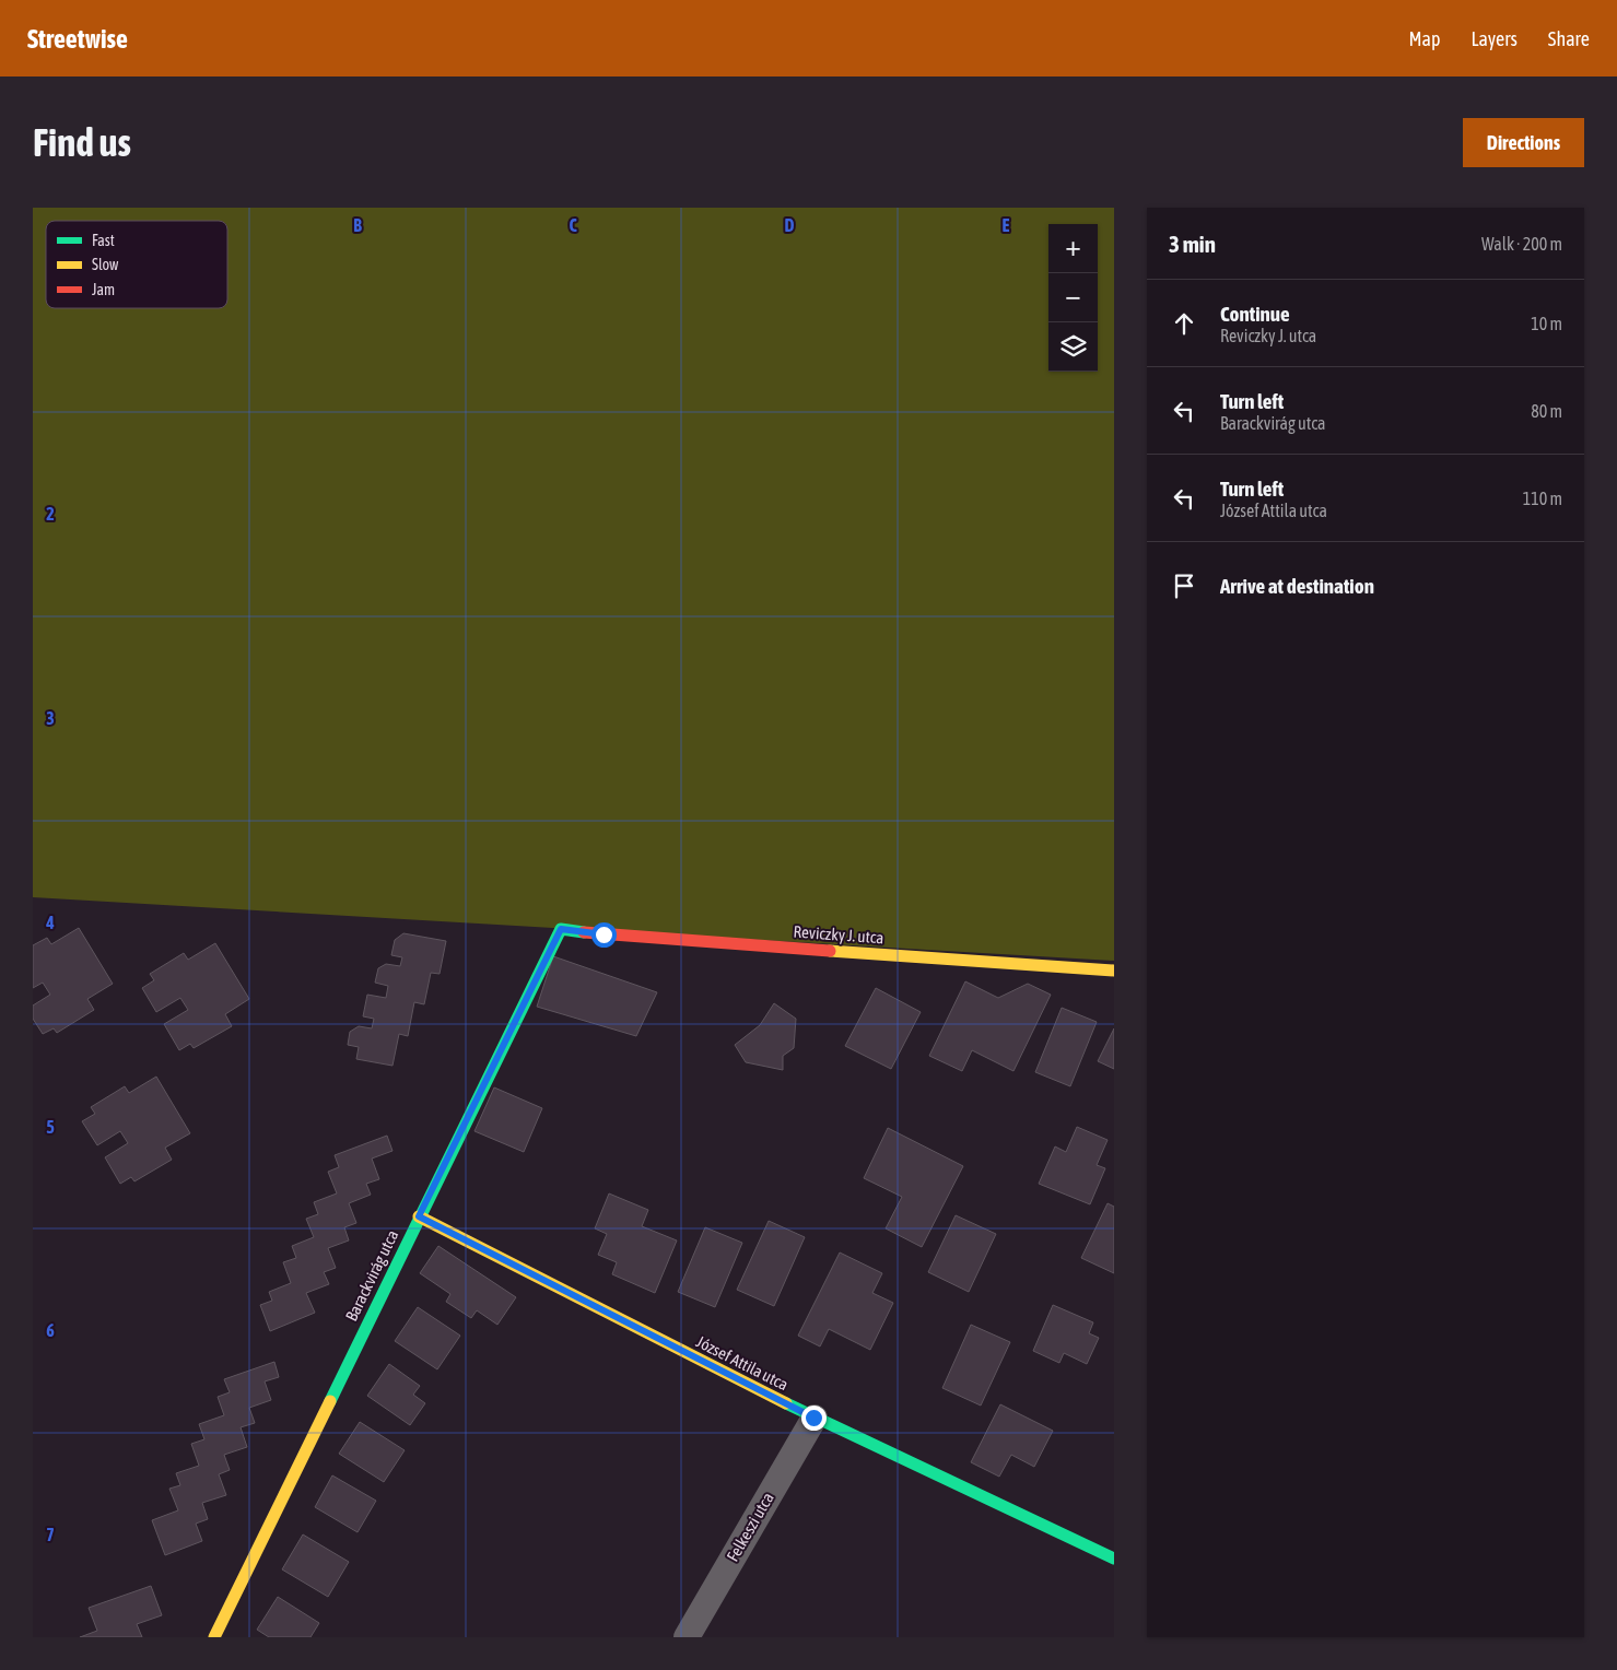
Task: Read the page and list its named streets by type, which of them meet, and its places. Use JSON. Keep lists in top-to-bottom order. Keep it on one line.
{"streets":{"street":["Reviczky J. utca","Barackvirág utca","József Attila utca","Felkeszi utca"]},"crossings":[["Reviczky J. utca","Barackvirág utca"],["Barackvirág utca","József Attila utca"],["József Attila utca","Felkeszi utca"]],"legend":["Fast","Slow","Jam"],"page":{"header":"Streetwise","nav":["Map","Layers","Share"],"buttons":"Directions","title":"Find us","heading":["3 min","Walk · 200 m"],"map_buttons":["+","−"],"list":[["Continue","Reviczky J. utca","10 m"],["Turn left","Barackvirág utca","80 m"],["Turn left","József Attila utca","110 m"],"Arrive at destination"]},"grid":{"columns":["B","C","D","E"],"rows":["2","3","4","5","6","7"]}}
